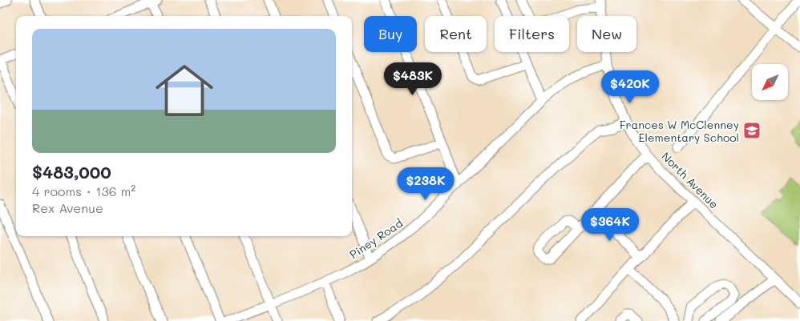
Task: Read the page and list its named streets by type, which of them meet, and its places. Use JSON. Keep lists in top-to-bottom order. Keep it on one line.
{"streets":{"street":["North Avenue","Piney Road"]},"crossings":[["North Avenue","Piney Road"]],"places":{"school or university":["Frances W McClenney Elementary School"]},"north":"bottom left","page":{"chip":["Buy","Rent","Filters","New"],"list":[{"name":"$483,000","note":"4 rooms · 136 m² · Rex Avenue"}],"price":["$483K","$420K","$238K","$364K"]}}
